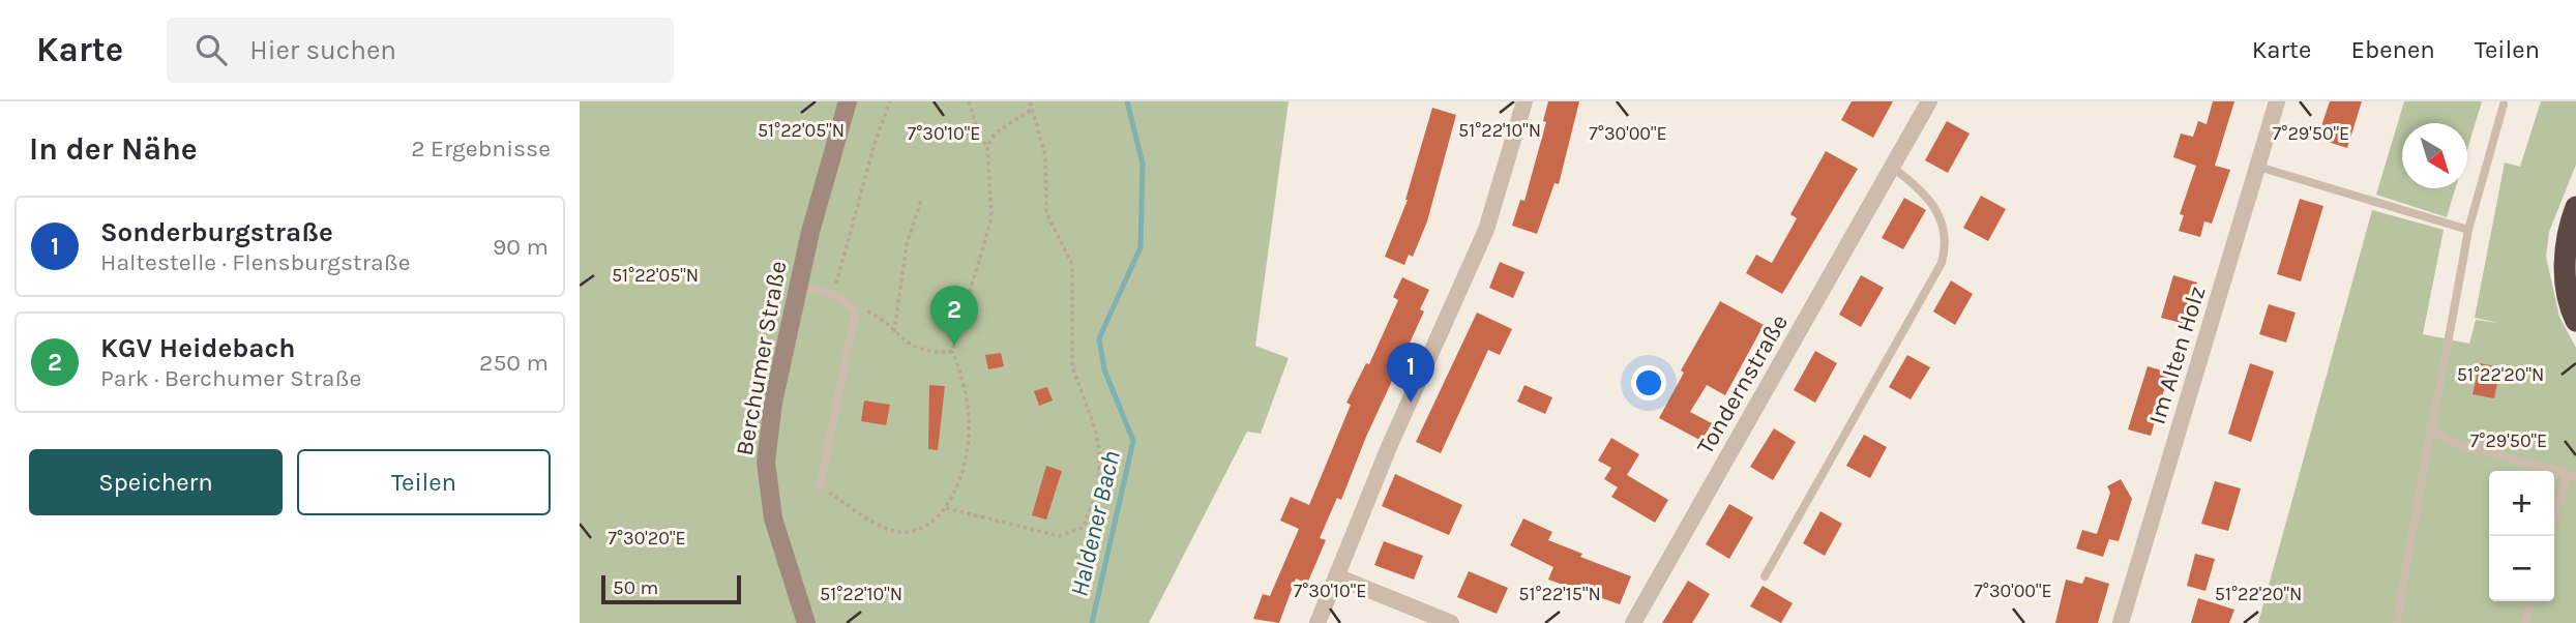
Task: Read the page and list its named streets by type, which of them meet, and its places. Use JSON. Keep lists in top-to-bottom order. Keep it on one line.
{"streets":{"main road":["Berchumer Straße"],"street":["Im Alten Holz","Tondernstraße"]},"water":["Haldener Bach"],"scale_bar":"50 m","north":"bottom right","page":{"header":"Karte","search":"Hier suchen","nav":["Karte","Ebenen","Teilen"],"heading":["In der Nähe","2 Ergebnisse"],"list":[{"mark":"1","name":"Sonderburgstraße","note":"Haltestelle · Flensburgstraße","value":"90 m"},{"mark":"2","name":"KGV Heidebach","note":"Park · Berchumer Straße","value":"250 m"}],"pins":["2","1"],"buttons":["Speichern","Teilen"],"map_buttons":["+","−"],"scale":"50 m"},"coordinates":["51°22'05\"N","51°22'10\"N","7°30'10\"E","7°30'00\"E","7°29'50\"E","51°22'20\"N","7°30'20\"E","51°22'15\"N"]}
